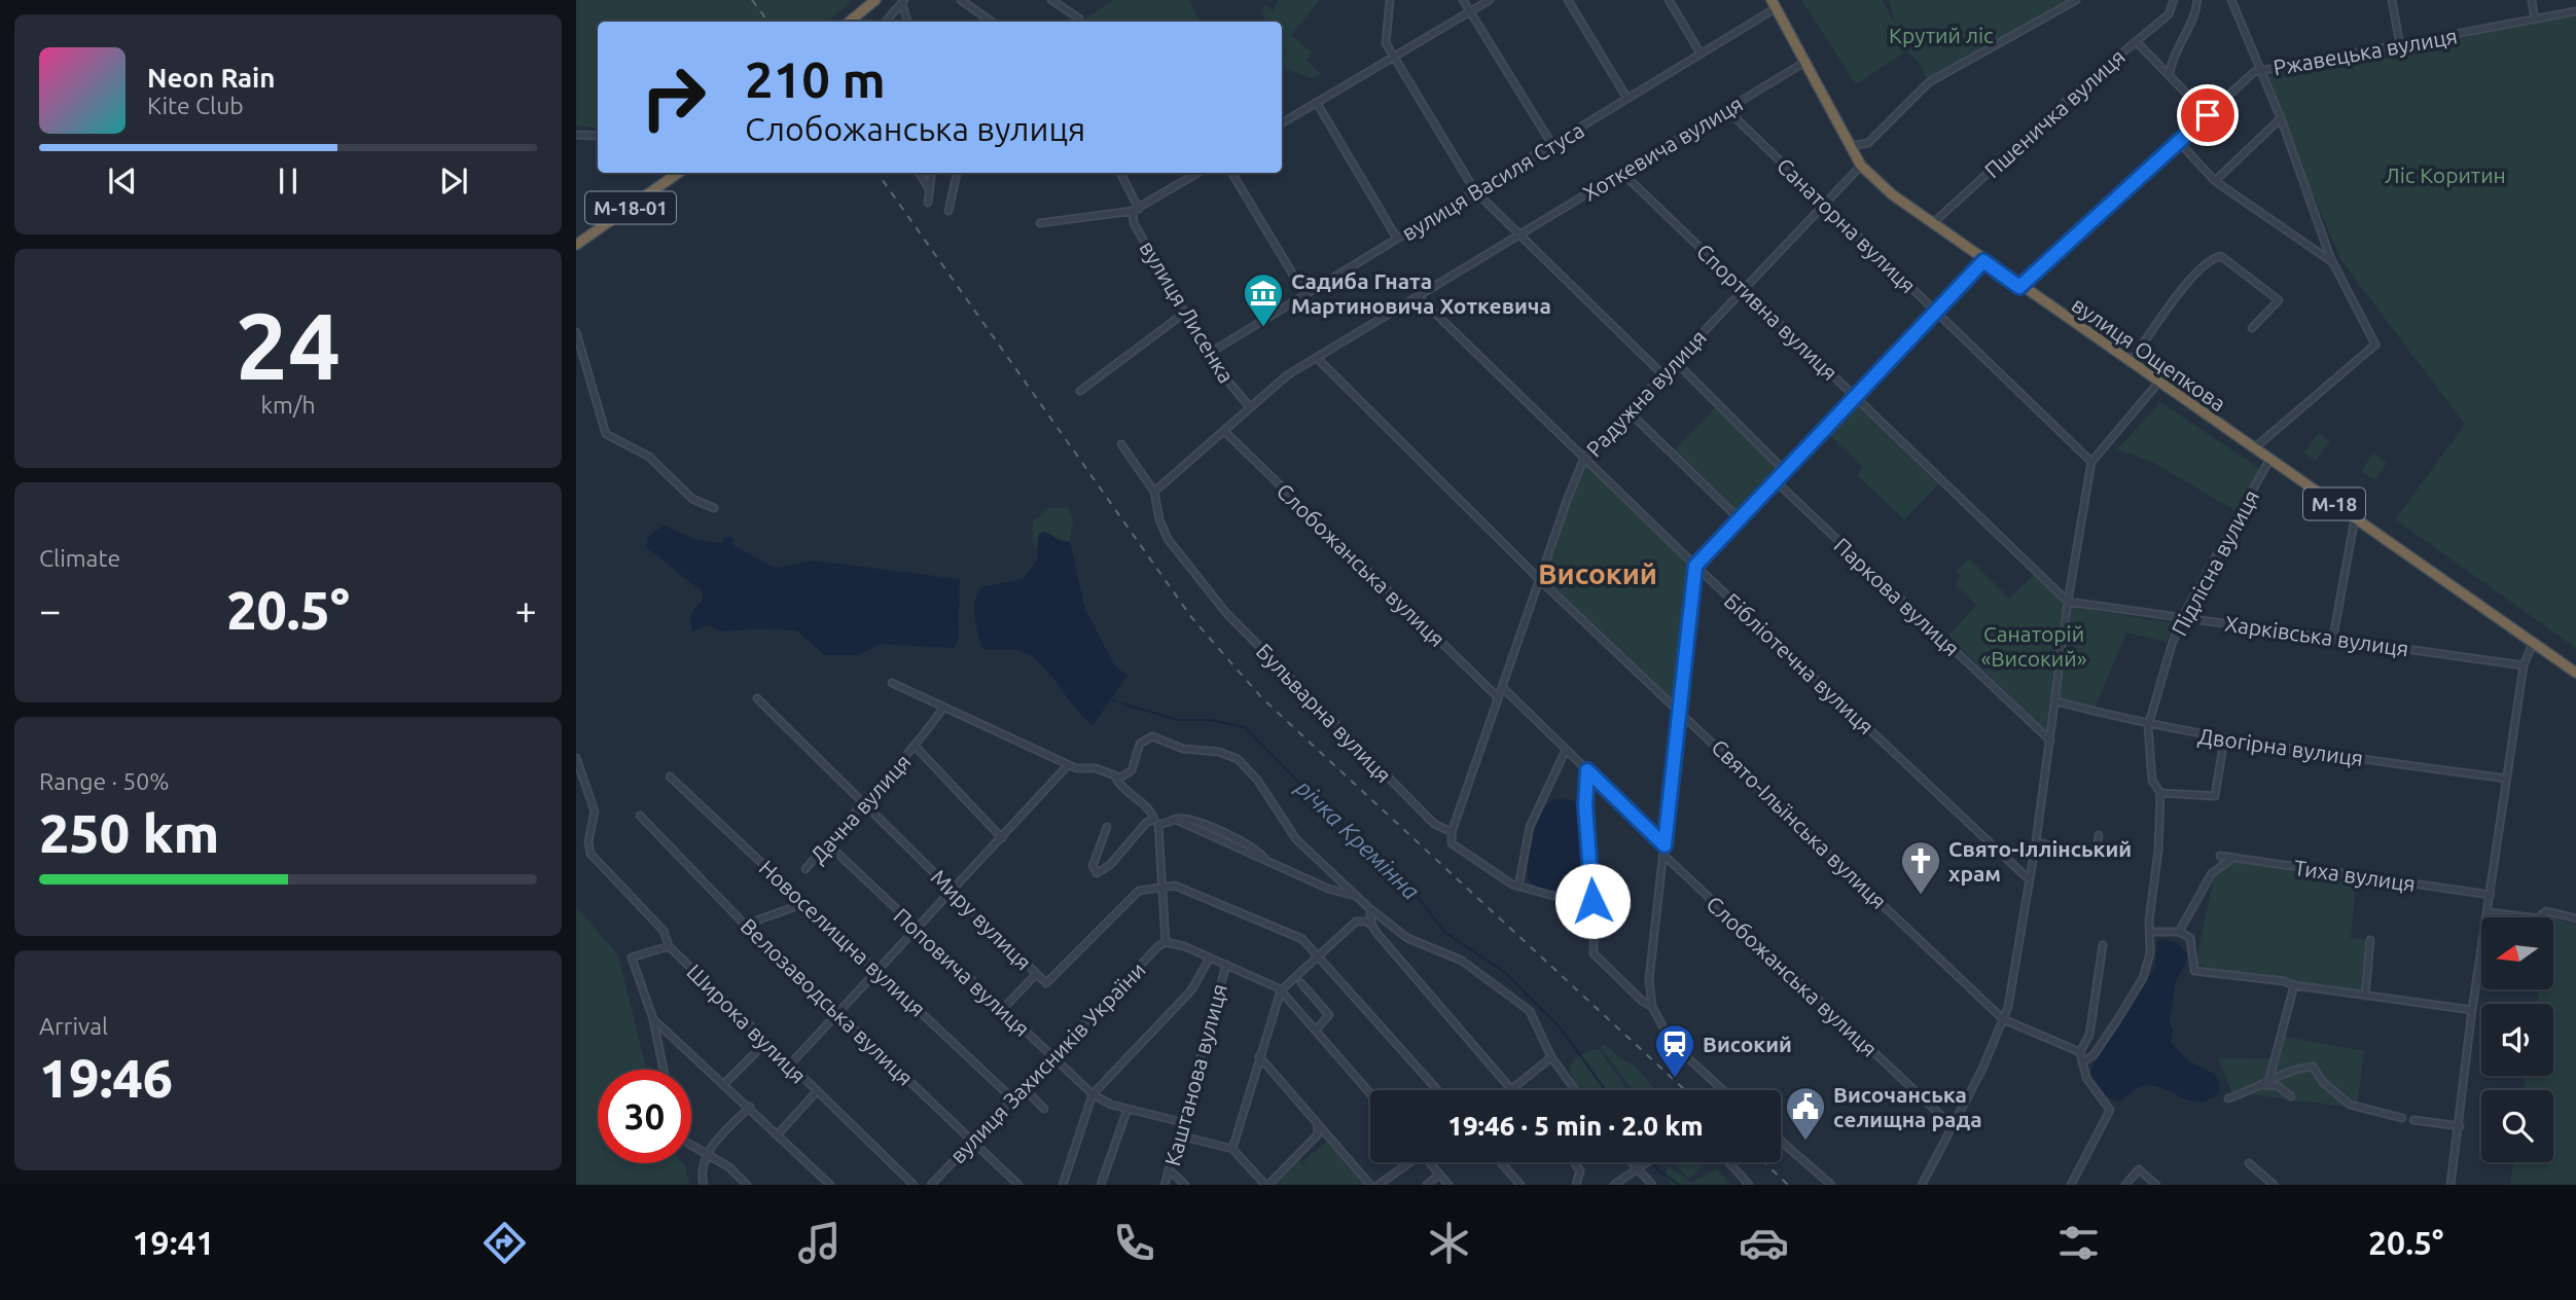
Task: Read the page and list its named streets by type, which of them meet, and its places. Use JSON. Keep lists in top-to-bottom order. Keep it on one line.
{"streets":{"highway":["М-18-01","вулиця Ощепкова","М-18"],"street":["Ржавецька вулиця","Пшеничка вулиця","Хоткевича вулиця","вулиця Василя Стуса","Санаторна вулиця","вулиця Лисенка","Спортивна вулиця","Радужна вулиця","Підлісна вулиця","Слобожанська вулиця","Паркова вулиця","Харківська вулиця","Бібліотечна вулиця","Бульварна вулиця","Двогірна вулиця","Дачна вулиця","Свято-Ільїнська вулиця","Тиха вулиця","Миру вулиця","Новоселищна вулиця","Поповича вулиця","Велозаводська вулиця","Широка вулиця","вулиця Захисників України","Каштанова вулиця"]},"crossings":[["Ржавецька вулиця","вулиця Ощепкова"],["Пшеничка вулиця","вулиця Ощепкова"],["Хоткевича вулиця","Санаторна вулиця"],["Хоткевича вулиця","вулиця Лисенка"],["Хоткевича вулиця","Спортивна вулиця"],["Хоткевича вулиця","вулиця Ощепкова"],["Хоткевича вулиця","Слобожанська вулиця"],["Хоткевича вулиця","Бібліотечна вулиця"],["Хоткевича вулиця","Бульварна вулиця"],["Хоткевича вулиця","Свято-Ільїнська вулиця"],["вулиця Василя Стуса","вулиця Лисенка"],["вулиця Василя Стуса","вулиця Ощепкова"],["Санаторна вулиця","Радужна вулиця"],["Спортивна вулиця","Радужна вулиця"],["Спортивна вулиця","Харківська вулиця"],["вулиця Ощепкова","Радужна вулиця"],["вулиця Ощепкова","Підлісна вулиця"],["Радужна вулиця","Слобожанська вулиця"],["Радужна вулиця","Бібліотечна вулиця"],["Радужна вулиця","Бульварна вулиця"],["Радужна вулиця","Свято-Ільїнська вулиця"],["Підлісна вулиця","Харківська вулиця"],["Підлісна вулиця","Двогірна вулиця"],["Дачна вулиця","Миру вулиця"],["Дачна вулиця","Поповича вулиця"],["Новоселищна вулиця","вулиця Захисників України"],["Поповича вулиця","вулиця Захисників України"],["Велозаводська вулиця","вулиця Захисників України"]],"districts":["Високий"],"water":["річка Кремінна"],"parks":["Крутий ліс","Ліс Коритин","Санаторій «Високий»"],"places":{"museum":["Садиба Гната Мартиновича Хоткевича"],"church":["Свято-Іллінський храм"],"station":["Високий"],"public building":["Височанська селищна рада"]},"north":"left","page":{"turn":["210 m","Слобожанська вулиця"],"song":["Neon Rain","Kite Club"],"tile":[["24","km/h"],"Climate",["Range · 50%","250 km"],["Arrival","19:46"]],"heat":["−","20.5°","+"],"limit":"30","trip":"19:46 · 5 min · 2.0 km","tabs":["19:41","20.5°"]}}
